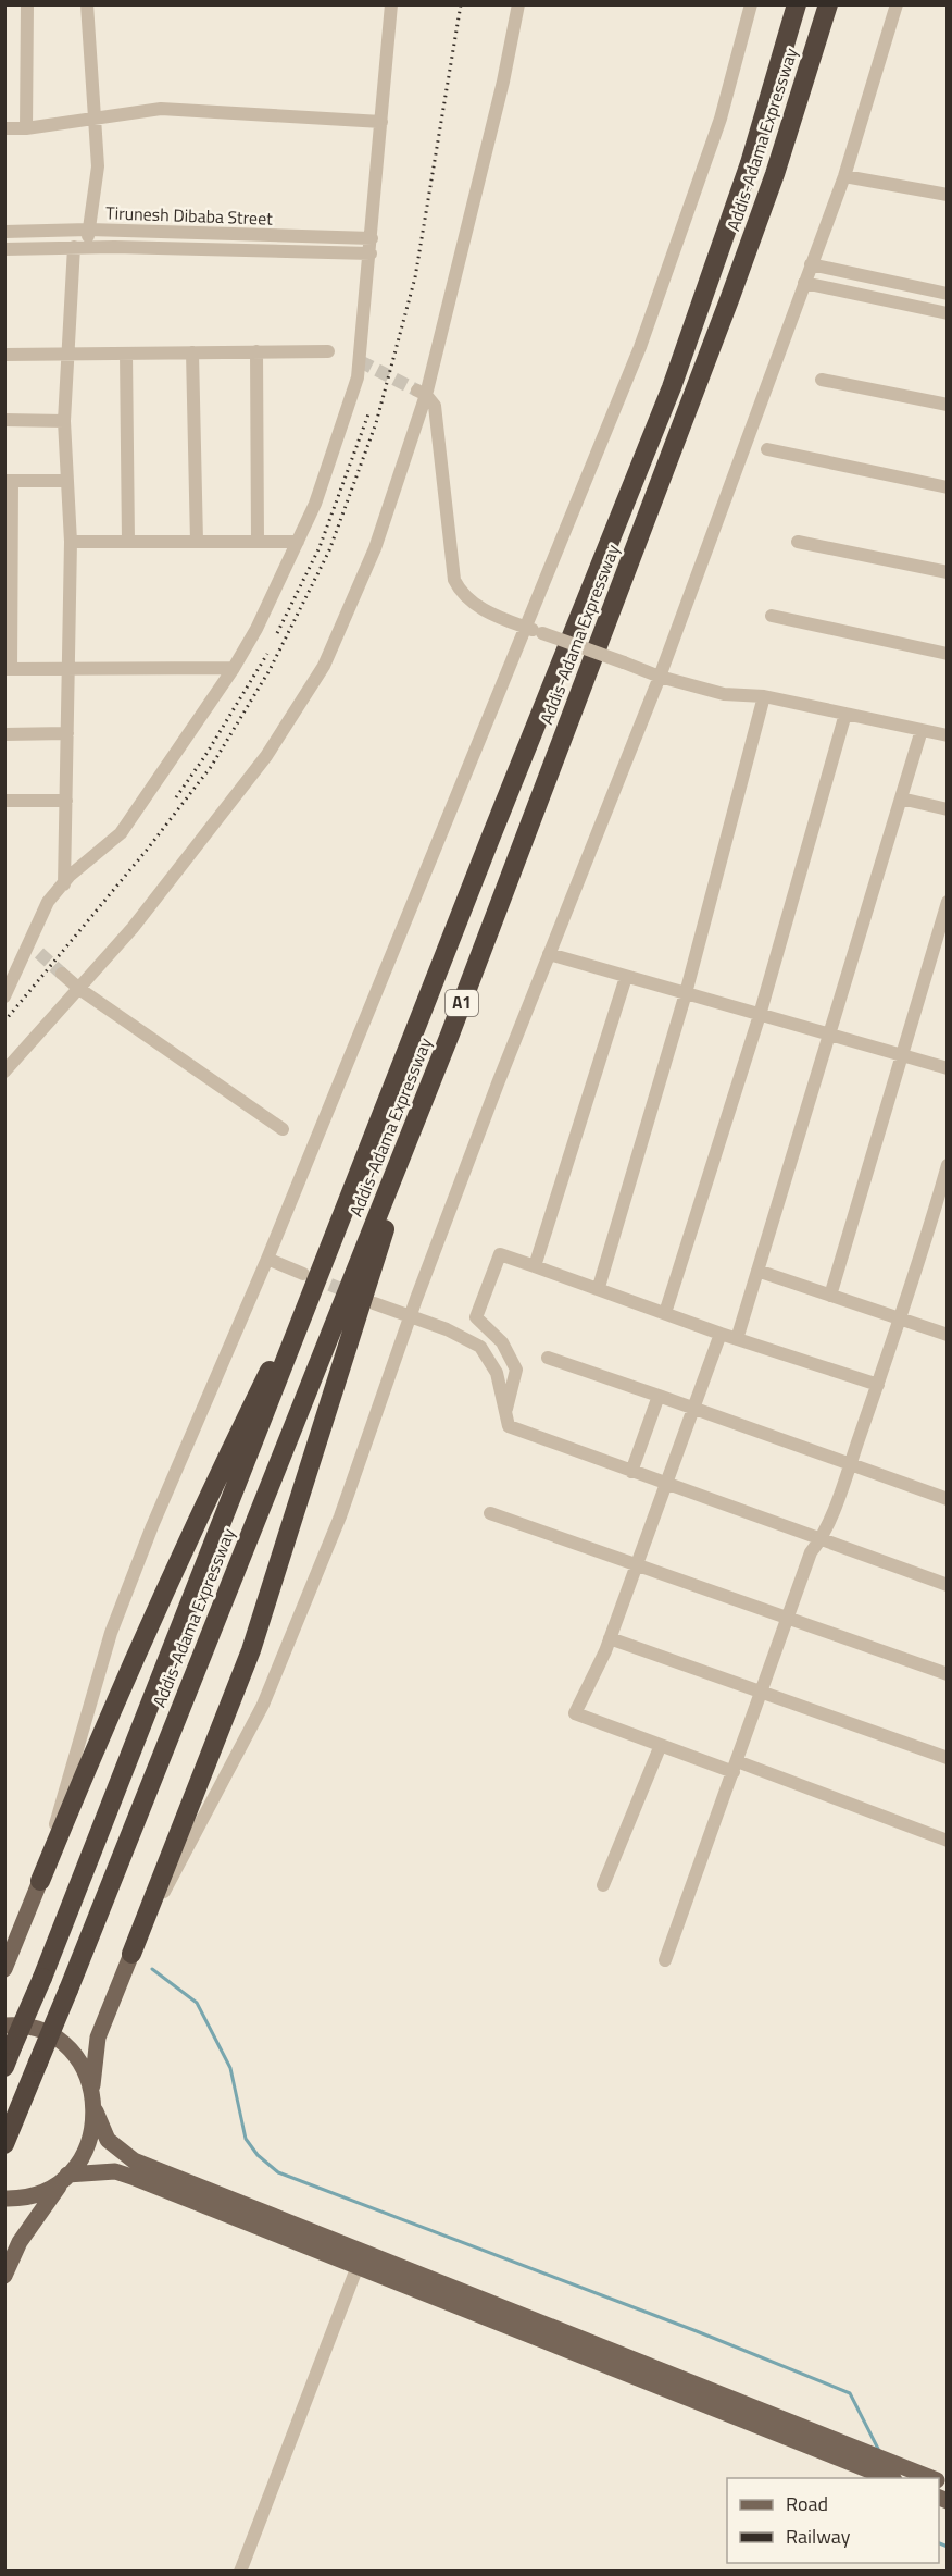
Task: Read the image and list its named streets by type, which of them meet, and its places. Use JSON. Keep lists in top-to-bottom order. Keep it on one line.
{"streets":{"highway":["Addis-Adama Expressway","A1"],"street":["Tirunesh Dibaba Street"]},"legend":["Road","Railway"]}
